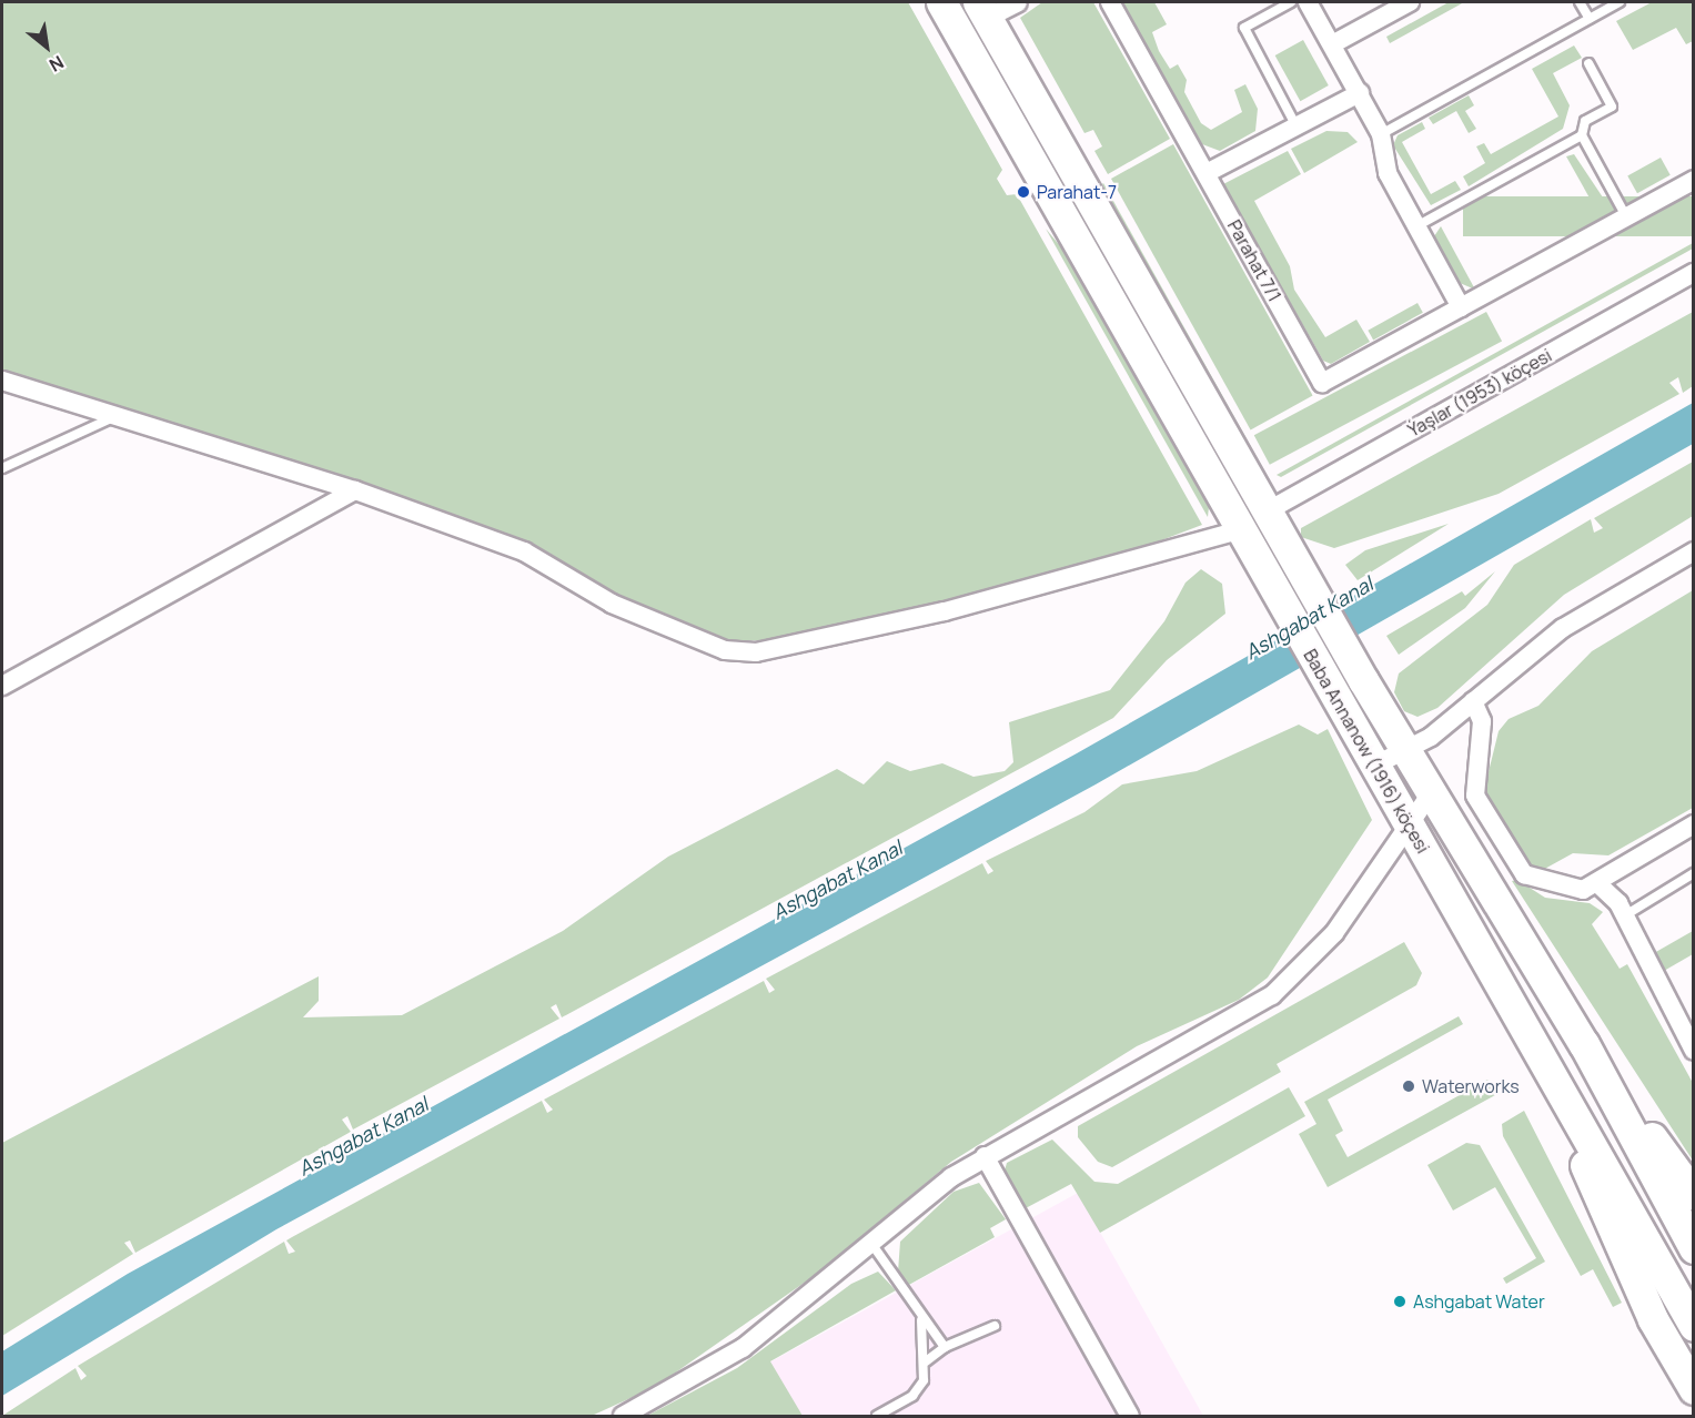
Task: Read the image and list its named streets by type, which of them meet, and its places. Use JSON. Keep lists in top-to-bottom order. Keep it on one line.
{"streets":{"main road":["Baba Annanow (1916) köçesi"],"street":["Parahat 7/1","Ýaşlar (1953) köçesi"]},"crossings":[["Ýaşlar (1953) köçesi","Baba Annanow (1916) köçesi"]],"water":["Ashgabat Kanal"],"places":["Parahat-7","Waterworks","Ashgabat Water"],"north":"bottom right"}
